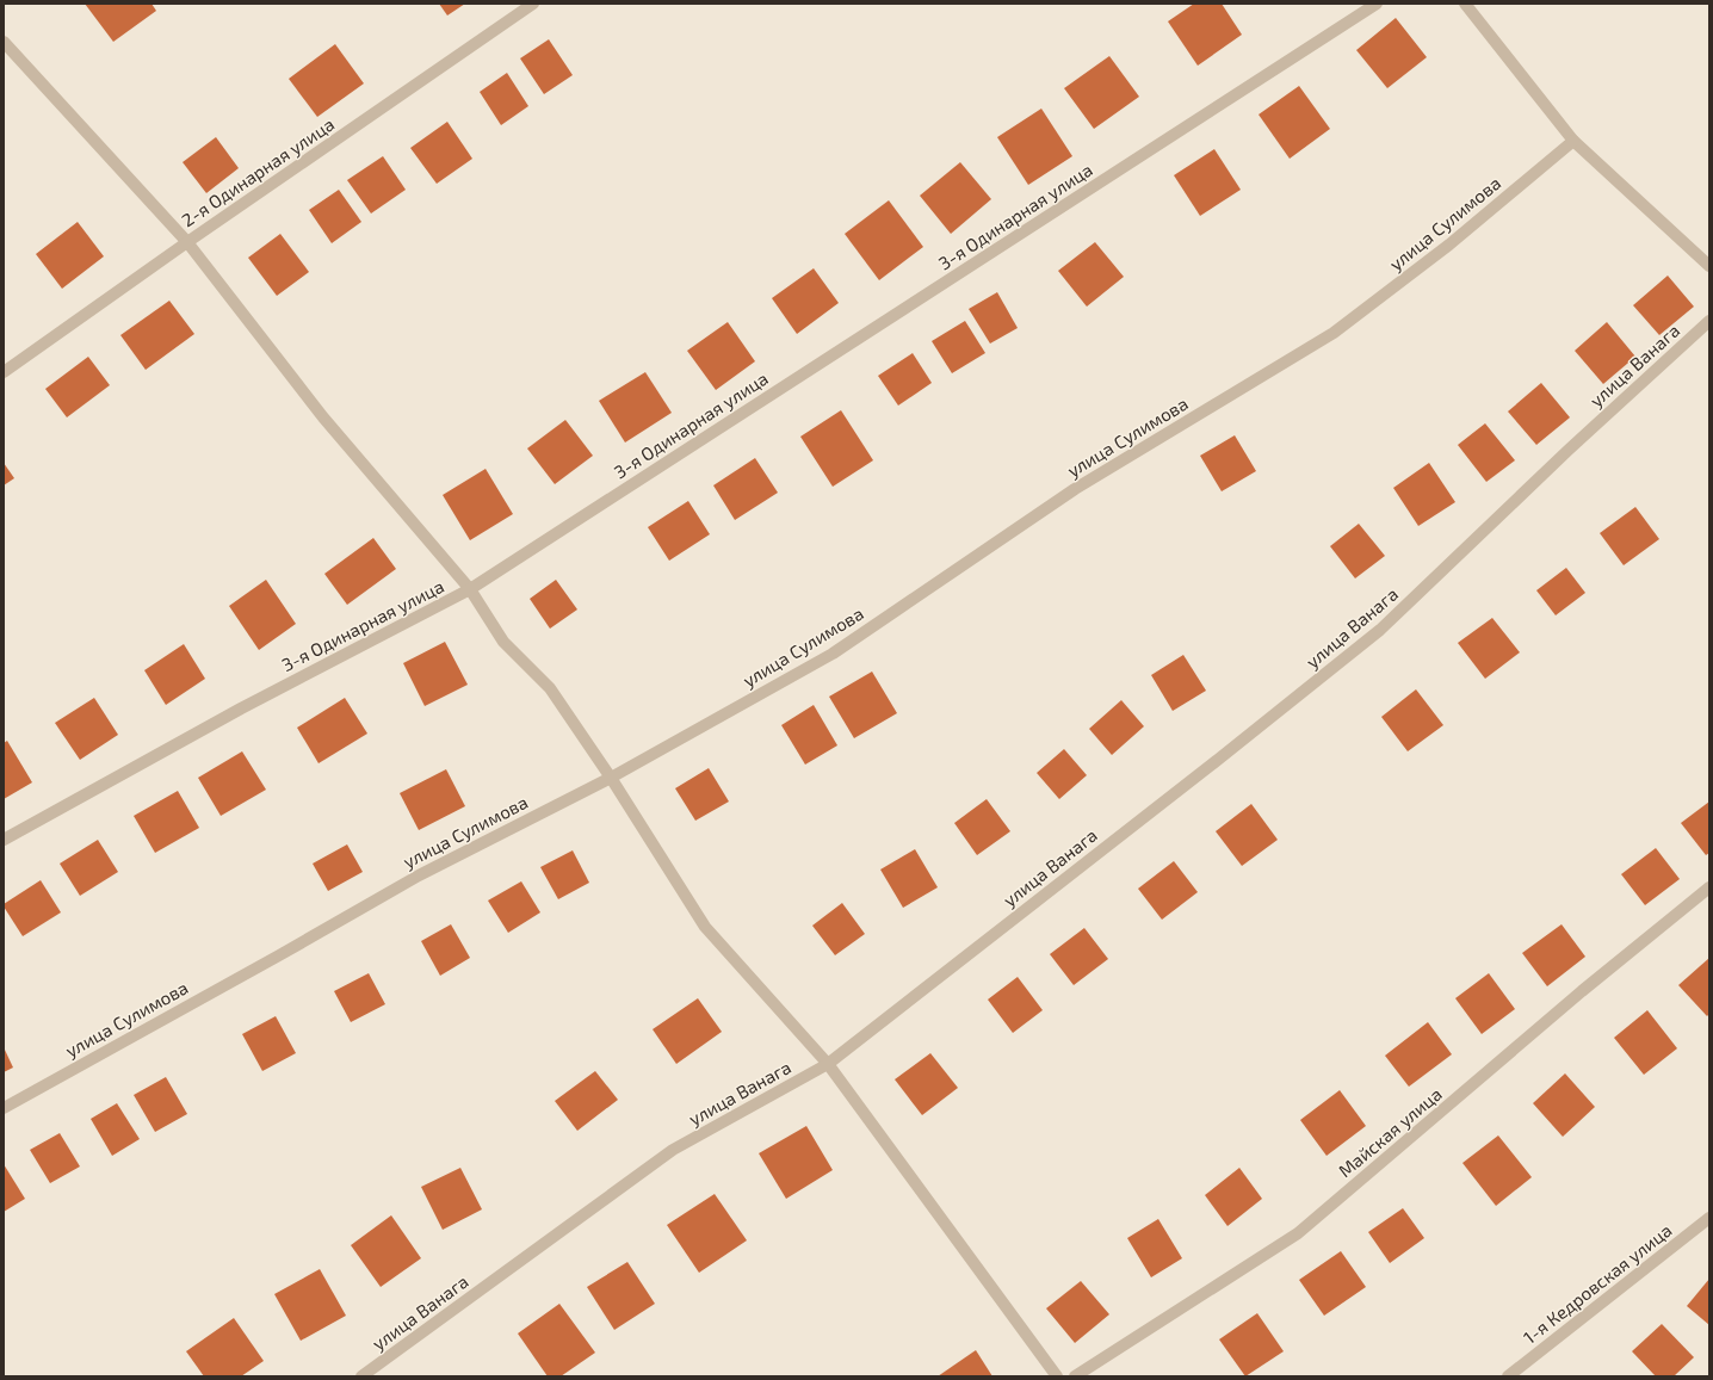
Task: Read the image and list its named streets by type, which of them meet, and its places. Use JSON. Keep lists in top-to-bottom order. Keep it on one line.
{"streets":{"street":["2-я Одинарная улица","3-я Одинарная улица","улица Сулимова","улица Ванага","Майская улица","1-я Кедровская улица"]}}
